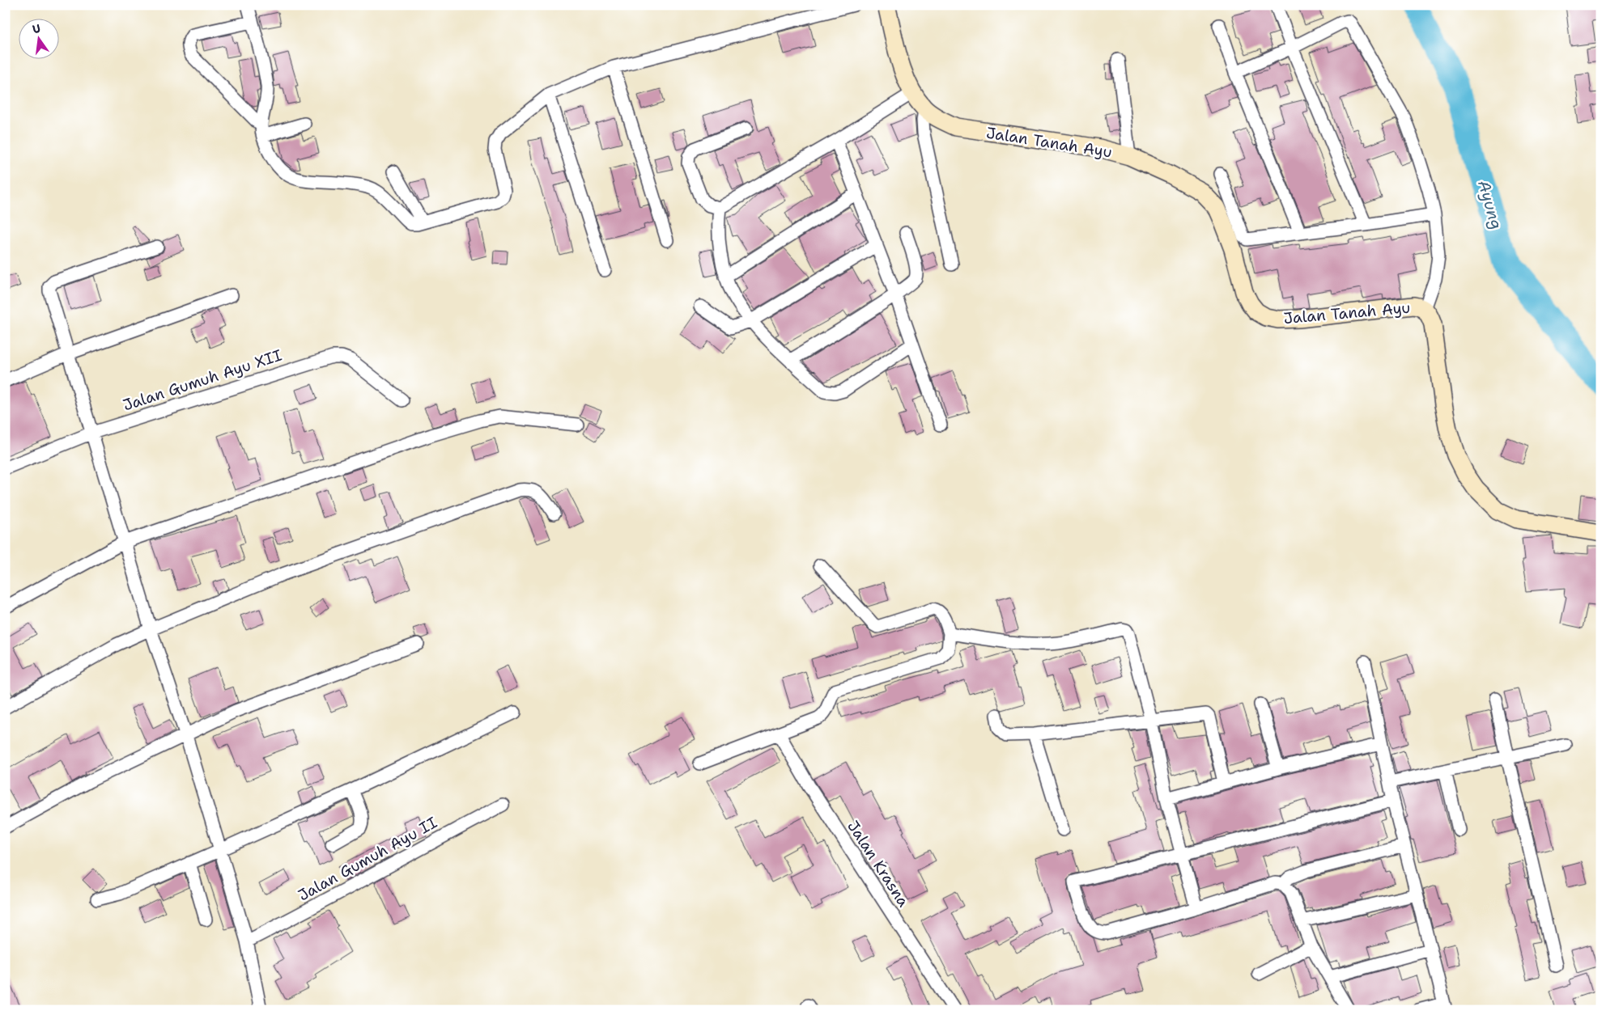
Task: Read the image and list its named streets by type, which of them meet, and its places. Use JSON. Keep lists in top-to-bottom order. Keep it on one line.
{"streets":{"street":["Jalan Tanah Ayu","Jalan Gumuh Ayu XII","Jalan Gumuh Ayu II","Jalan Krasna"]},"water":["Ayung"],"north":"top"}
